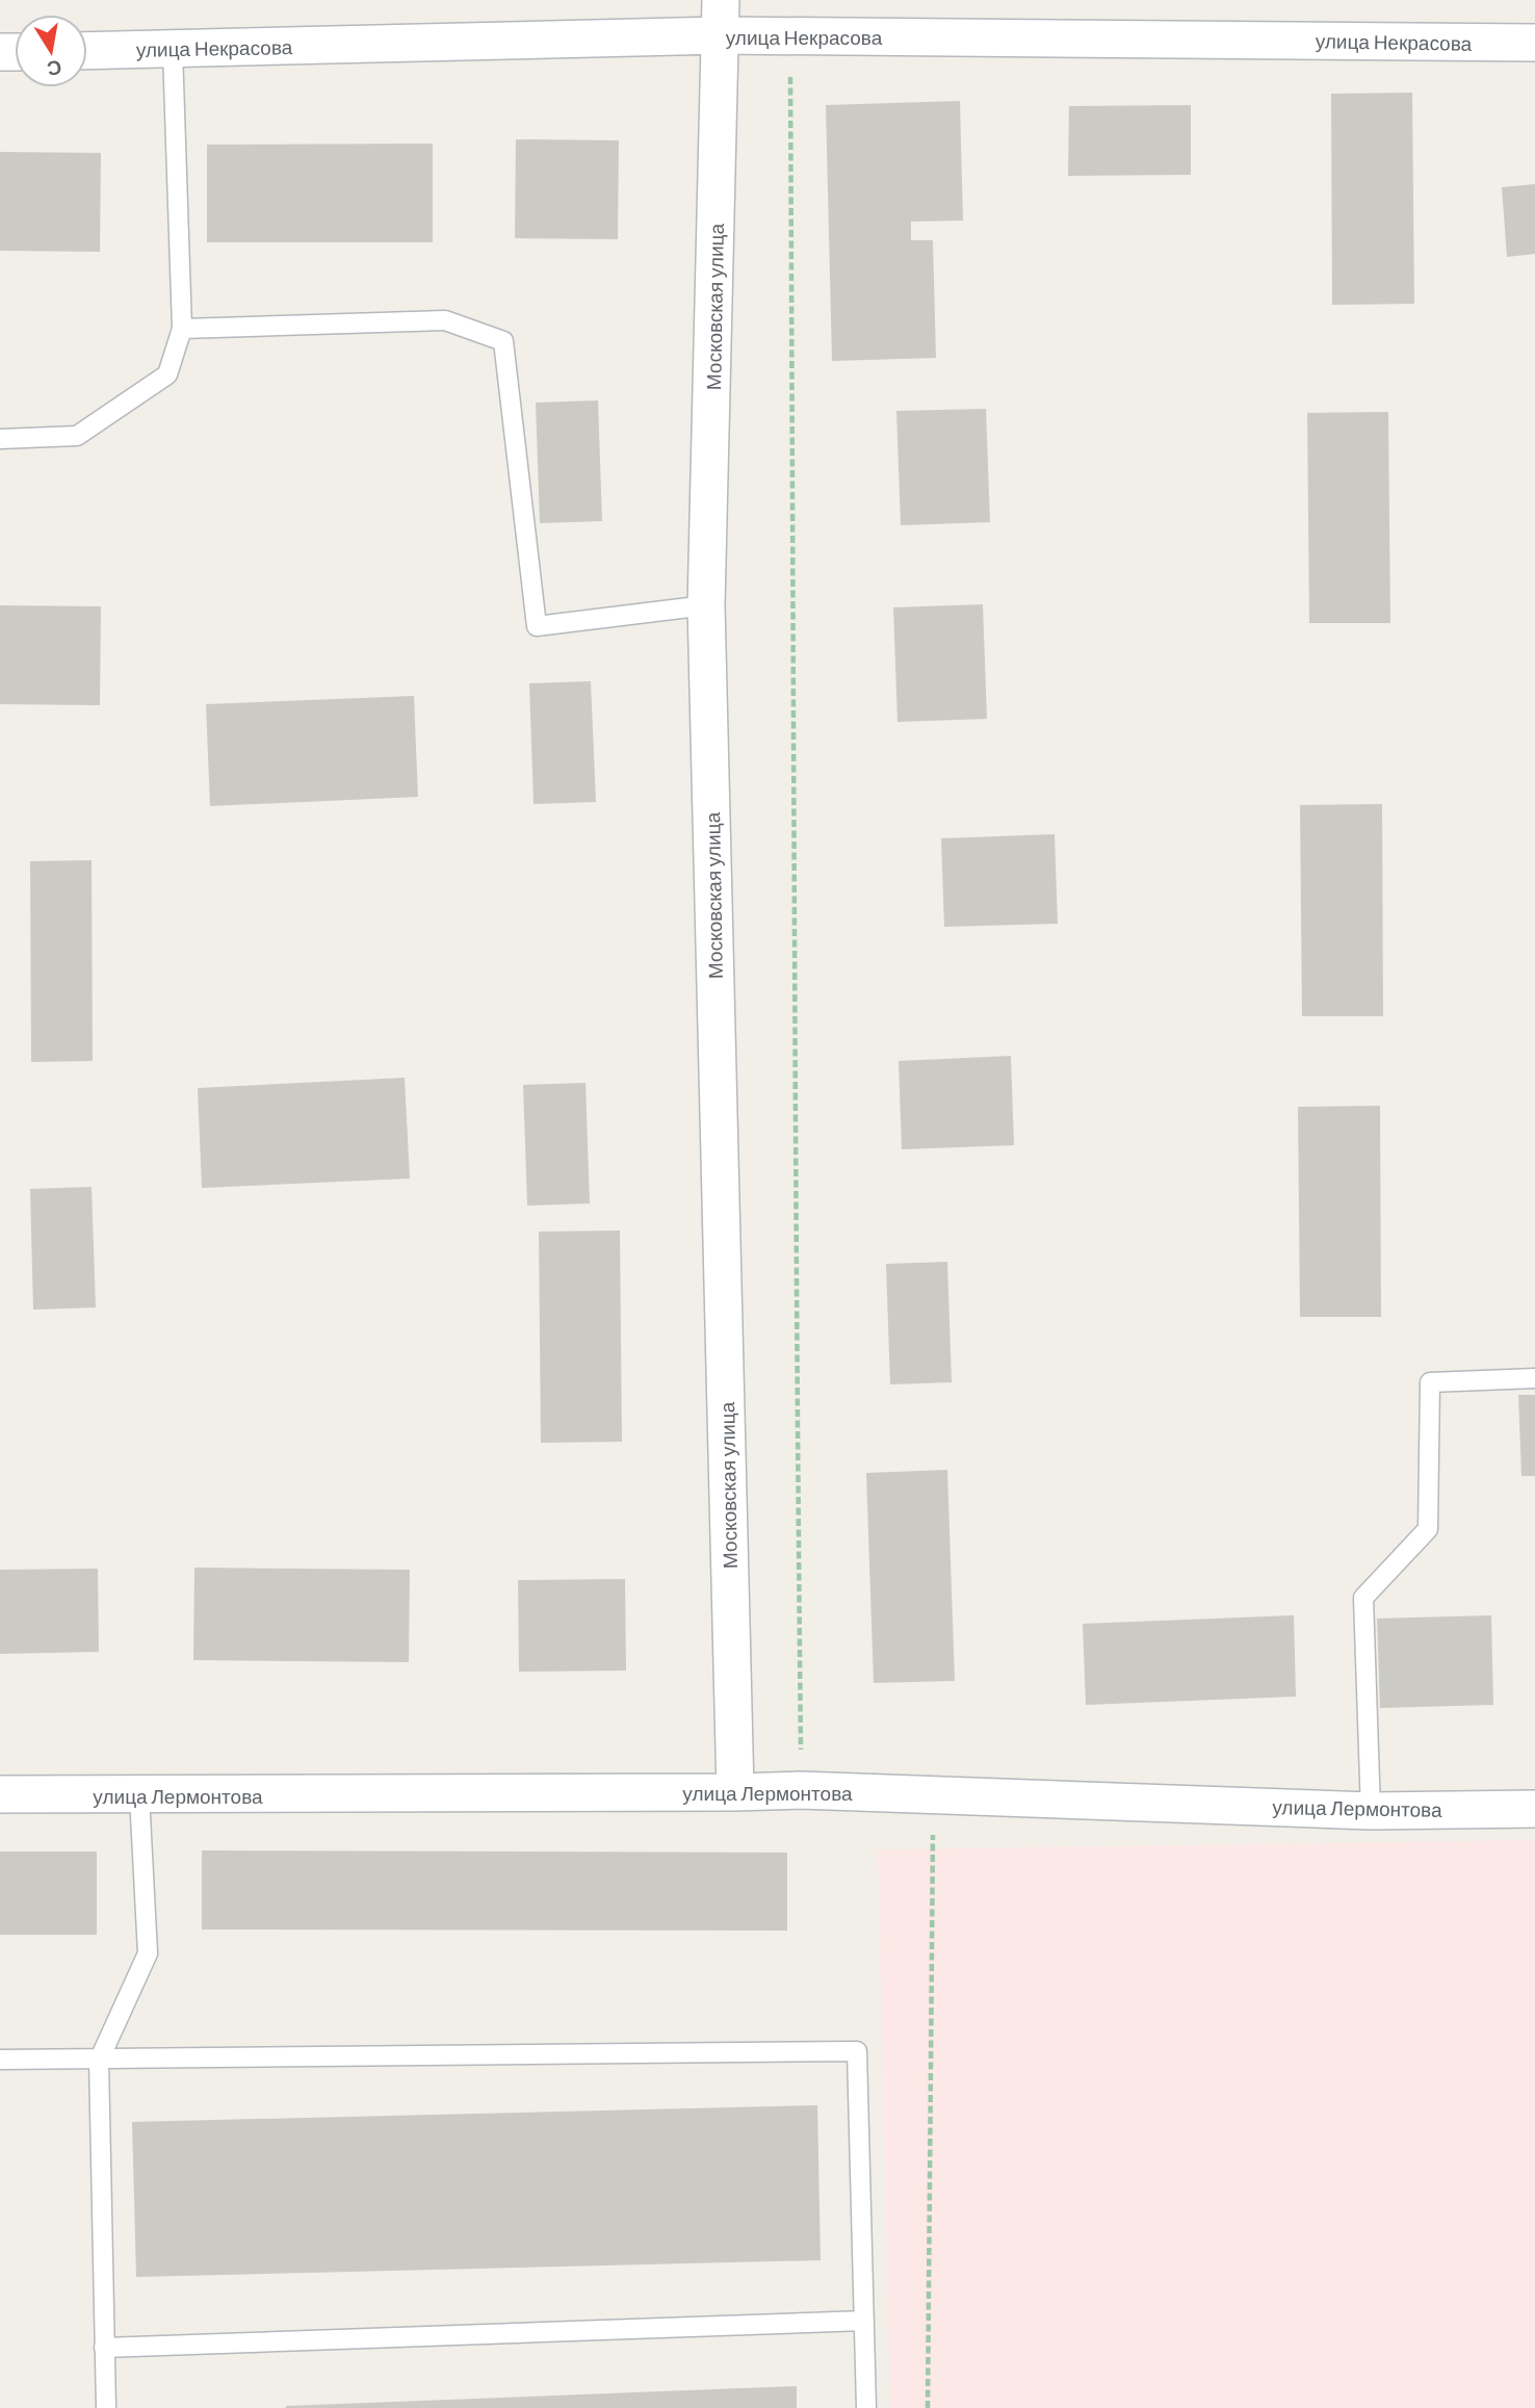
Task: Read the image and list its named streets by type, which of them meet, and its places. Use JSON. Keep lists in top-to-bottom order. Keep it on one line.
{"streets":{"street":["улица Некрасова","Московская улица","улица Лермонтова"]},"crossings":[["улица Некрасова","Московская улица"],["Московская улица","улица Лермонтова"]],"north":"bottom"}
